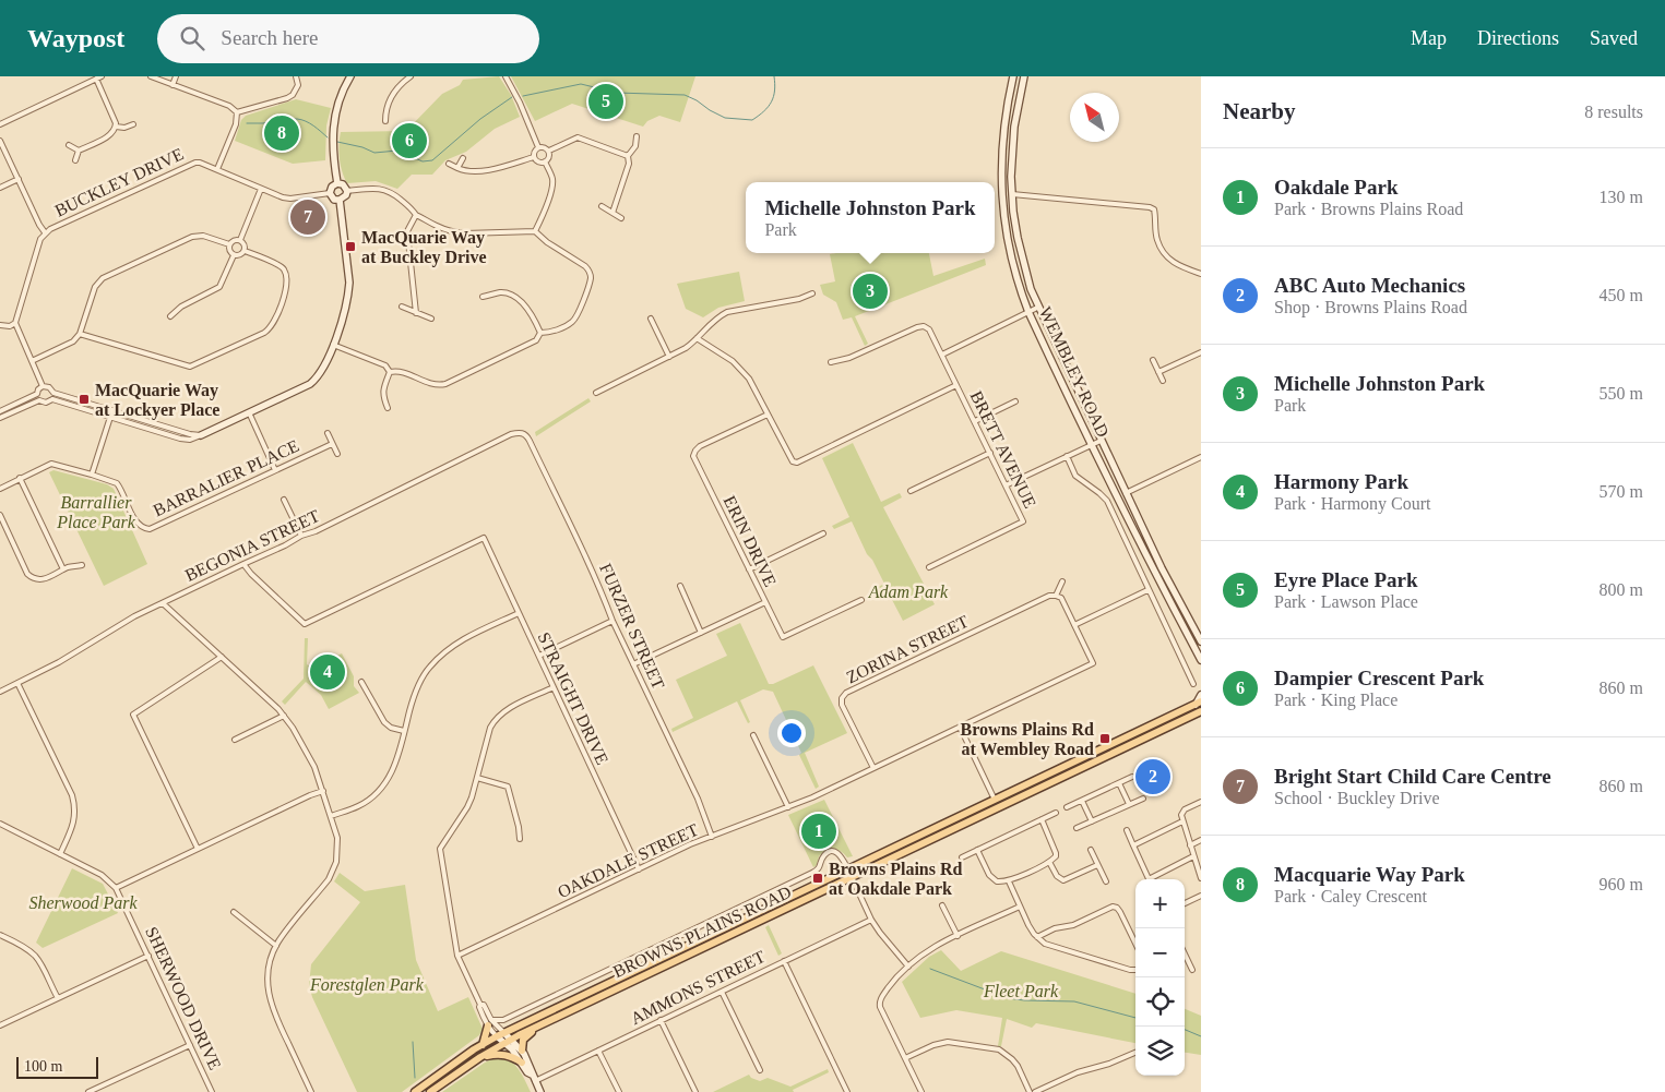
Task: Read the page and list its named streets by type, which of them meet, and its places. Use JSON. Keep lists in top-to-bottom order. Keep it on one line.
{"streets":{"main road":["WEMBLEY ROAD","BROWNS PLAINS ROAD"],"street":["BUCKLEY DRIVE","BRETT AVENUE","BARRALIER PLACE","ERIN DRIVE","BEGONIA STREET","FURZER STREET","ZORINA STREET","STRAIGHT DRIVE","OAKDALE STREET","AMMONS STREET","SHERWOOD DRIVE"]},"crossings":[["BEGONIA STREET","FURZER STREET"],["BEGONIA STREET","STRAIGHT DRIVE"],["FURZER STREET","OAKDALE STREET"],["ZORINA STREET","OAKDALE STREET"],["STRAIGHT DRIVE","OAKDALE STREET"]],"parks":["Barrallier Place Park","Adam Park","Sherwood Park","Forestglen Park","Fleet Park"],"places":{"transit":["MacQuarie Way at Buckley Drive","MacQuarie Way at Lockyer Place","Browns Plains Rd at Wembley Road","Browns Plains Rd at Oakdale Park"]},"scale_bar":"100 m","north":"top left","page":{"header":"Waypost","search":"Search here","nav":["Map","Directions","Saved"],"heading":["Nearby","8 results"],"pins":["5","8","6","7","3","4","2","1"],"list":[{"mark":"1","name":"Oakdale Park","note":"Park · Browns Plains Road","value":"130 m"},{"mark":"2","name":"ABC Auto Mechanics","note":"Shop · Browns Plains Road","value":"450 m"},{"mark":"3","name":"Michelle Johnston Park","note":"Park","value":"550 m"},{"mark":"4","name":"Harmony Park","note":"Park · Harmony Court","value":"570 m"},{"mark":"5","name":"Eyre Place Park","note":"Park · Lawson Place","value":"800 m"},{"mark":"6","name":"Dampier Crescent Park","note":"Park · King Place","value":"860 m"},{"mark":"7","name":"Bright Start Child Care Centre","note":"School · Buckley Drive","value":"860 m"},{"mark":"8","name":"Macquarie Way Park","note":"Park · Caley Crescent","value":"960 m"}],"popup":["Michelle Johnston Park","Park"],"map_buttons":["+","−"],"scale":"100 m"}}
